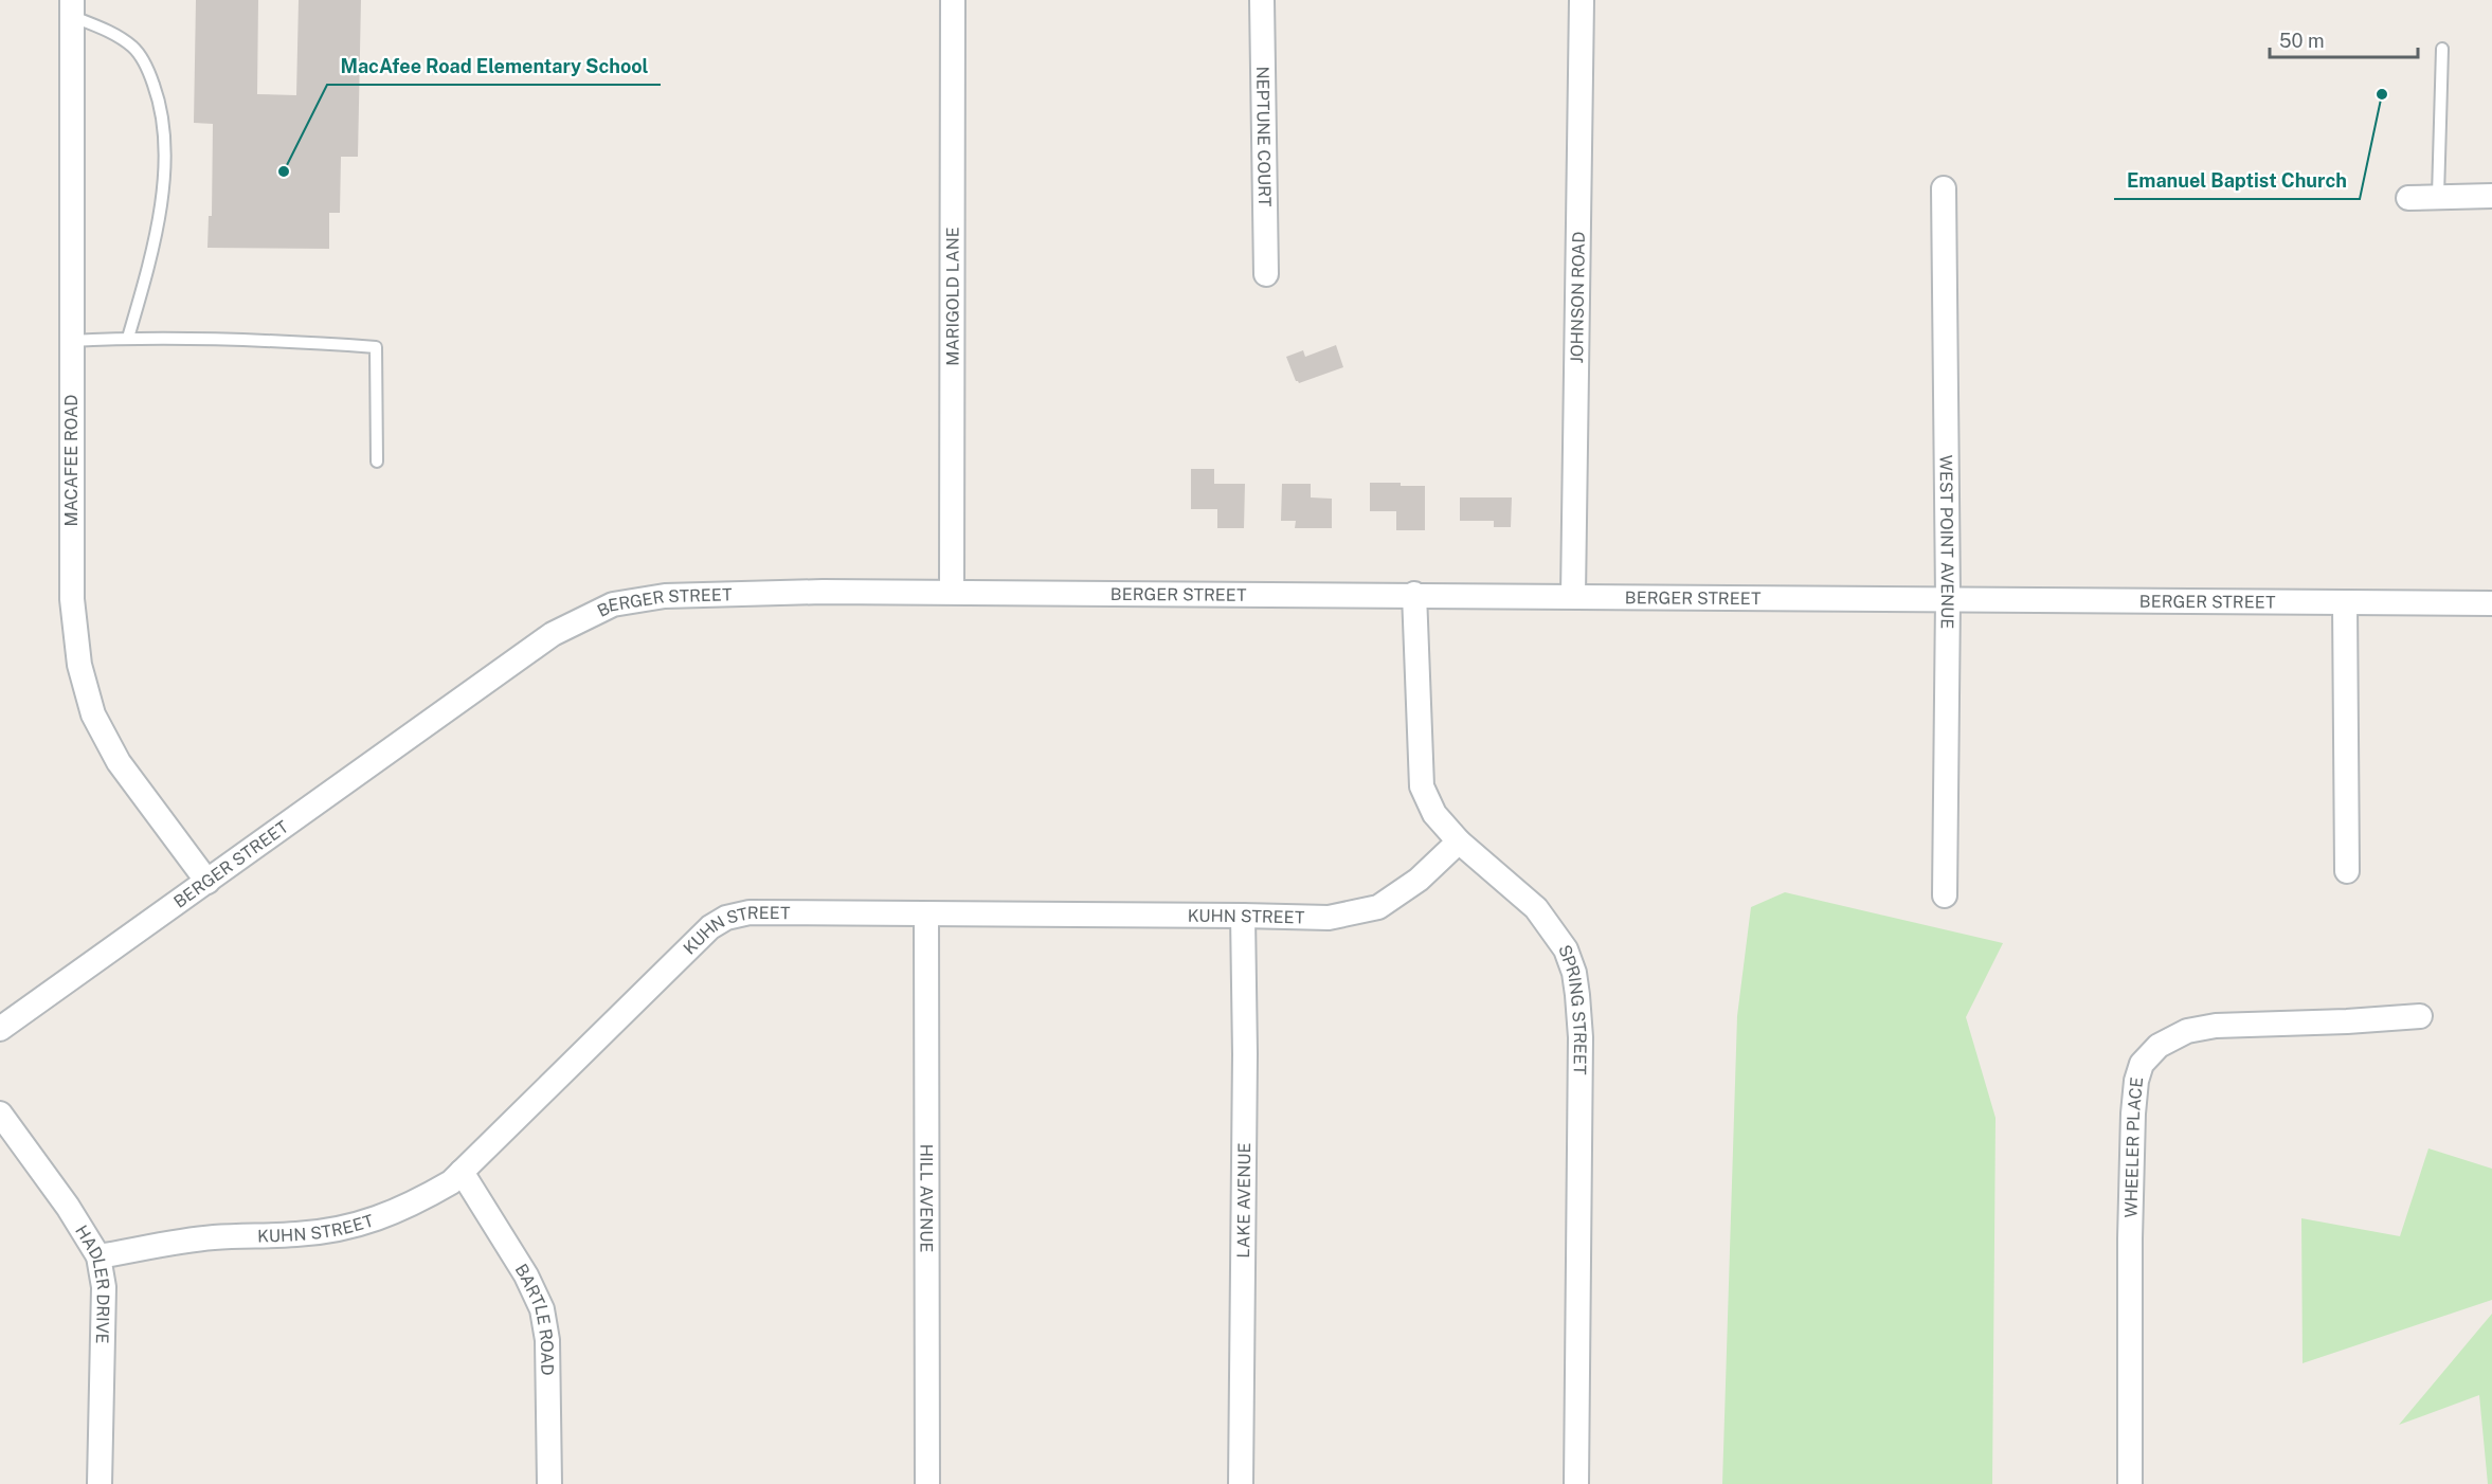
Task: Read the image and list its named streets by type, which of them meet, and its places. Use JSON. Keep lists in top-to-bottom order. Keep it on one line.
{"streets":{"street":["NEPTUNE COURT","MARIGOLD LANE","JOHNSON ROAD","MACAFEE ROAD","WEST POINT AVENUE","BERGER STREET","KUHN STREET","SPRING STREET","WHEELER PLACE","HILL AVENUE","LAKE AVENUE","HADLER DRIVE","BARTLE ROAD"]},"crossings":[["MARIGOLD LANE","BERGER STREET"],["JOHNSON ROAD","BERGER STREET"],["MACAFEE ROAD","BERGER STREET"],["WEST POINT AVENUE","BERGER STREET"],["BERGER STREET","SPRING STREET"],["KUHN STREET","SPRING STREET"],["KUHN STREET","HILL AVENUE"],["KUHN STREET","LAKE AVENUE"],["KUHN STREET","HADLER DRIVE"],["KUHN STREET","BARTLE ROAD"]],"places":["Emanuel Baptist Church","MacAfee Road Elementary School"],"scale_bar":"50 m"}
